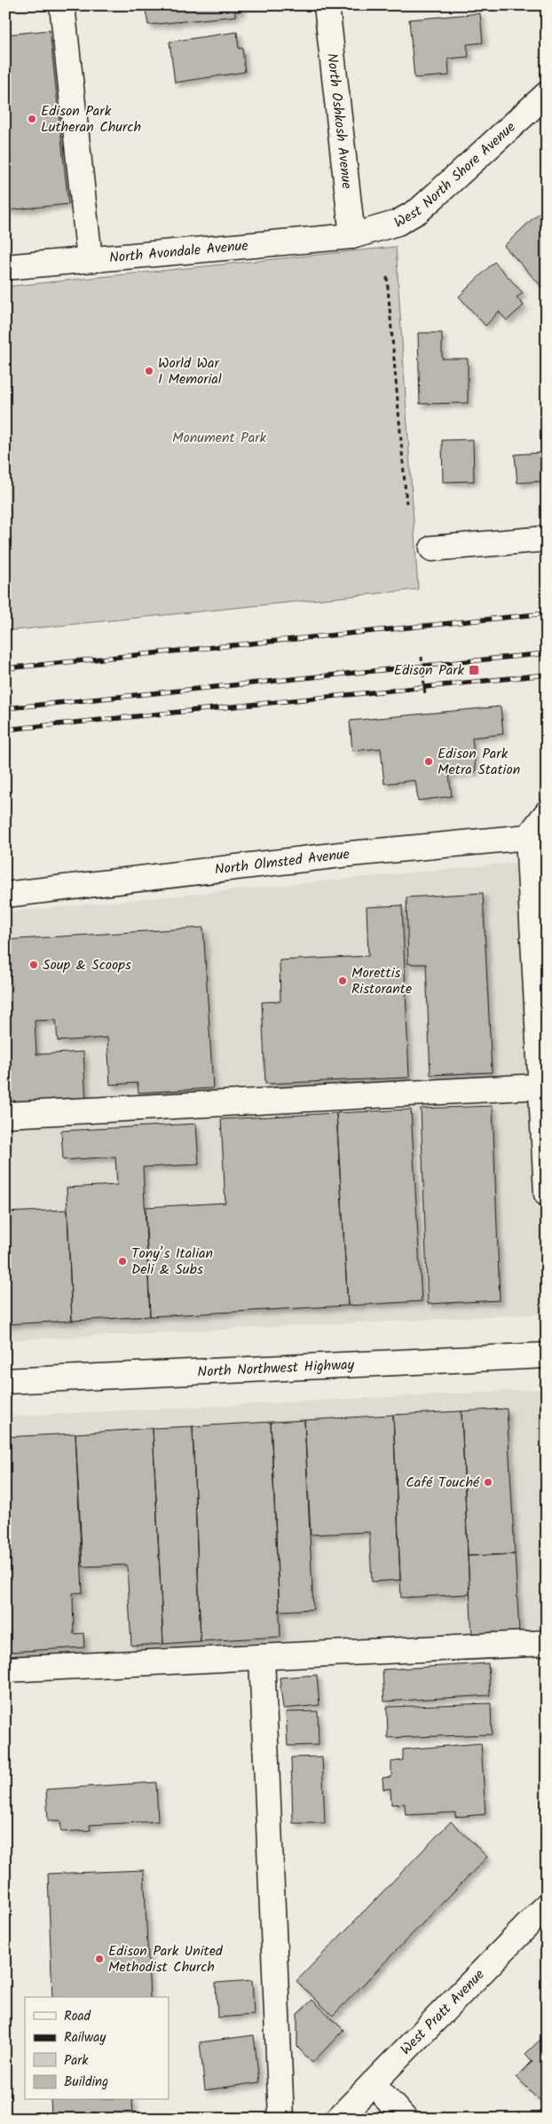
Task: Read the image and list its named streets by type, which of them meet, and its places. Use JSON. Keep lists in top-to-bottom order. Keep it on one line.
{"streets":{"street":["North Oshkosh Avenue","West North Shore Avenue","North Avondale Avenue","North Olmsted Avenue","North Northwest Highway","West Pratt Avenue"]},"crossings":[["North Oshkosh Avenue","West North Shore Avenue"],["North Oshkosh Avenue","North Avondale Avenue"],["West North Shore Avenue","North Avondale Avenue"]],"parks":["Monument Park"],"places":{"other":["Edison Park Lutheran Church","World War I Memorial","Edison Park Metra Station","Soup & Scoops","Morettis Ristorante","Tony’s Italian Deli & Subs","Café Touché","Edison Park United Methodist Church"],"transit":["Edison Park"]},"legend":["Road","Railway","Park","Building"]}
